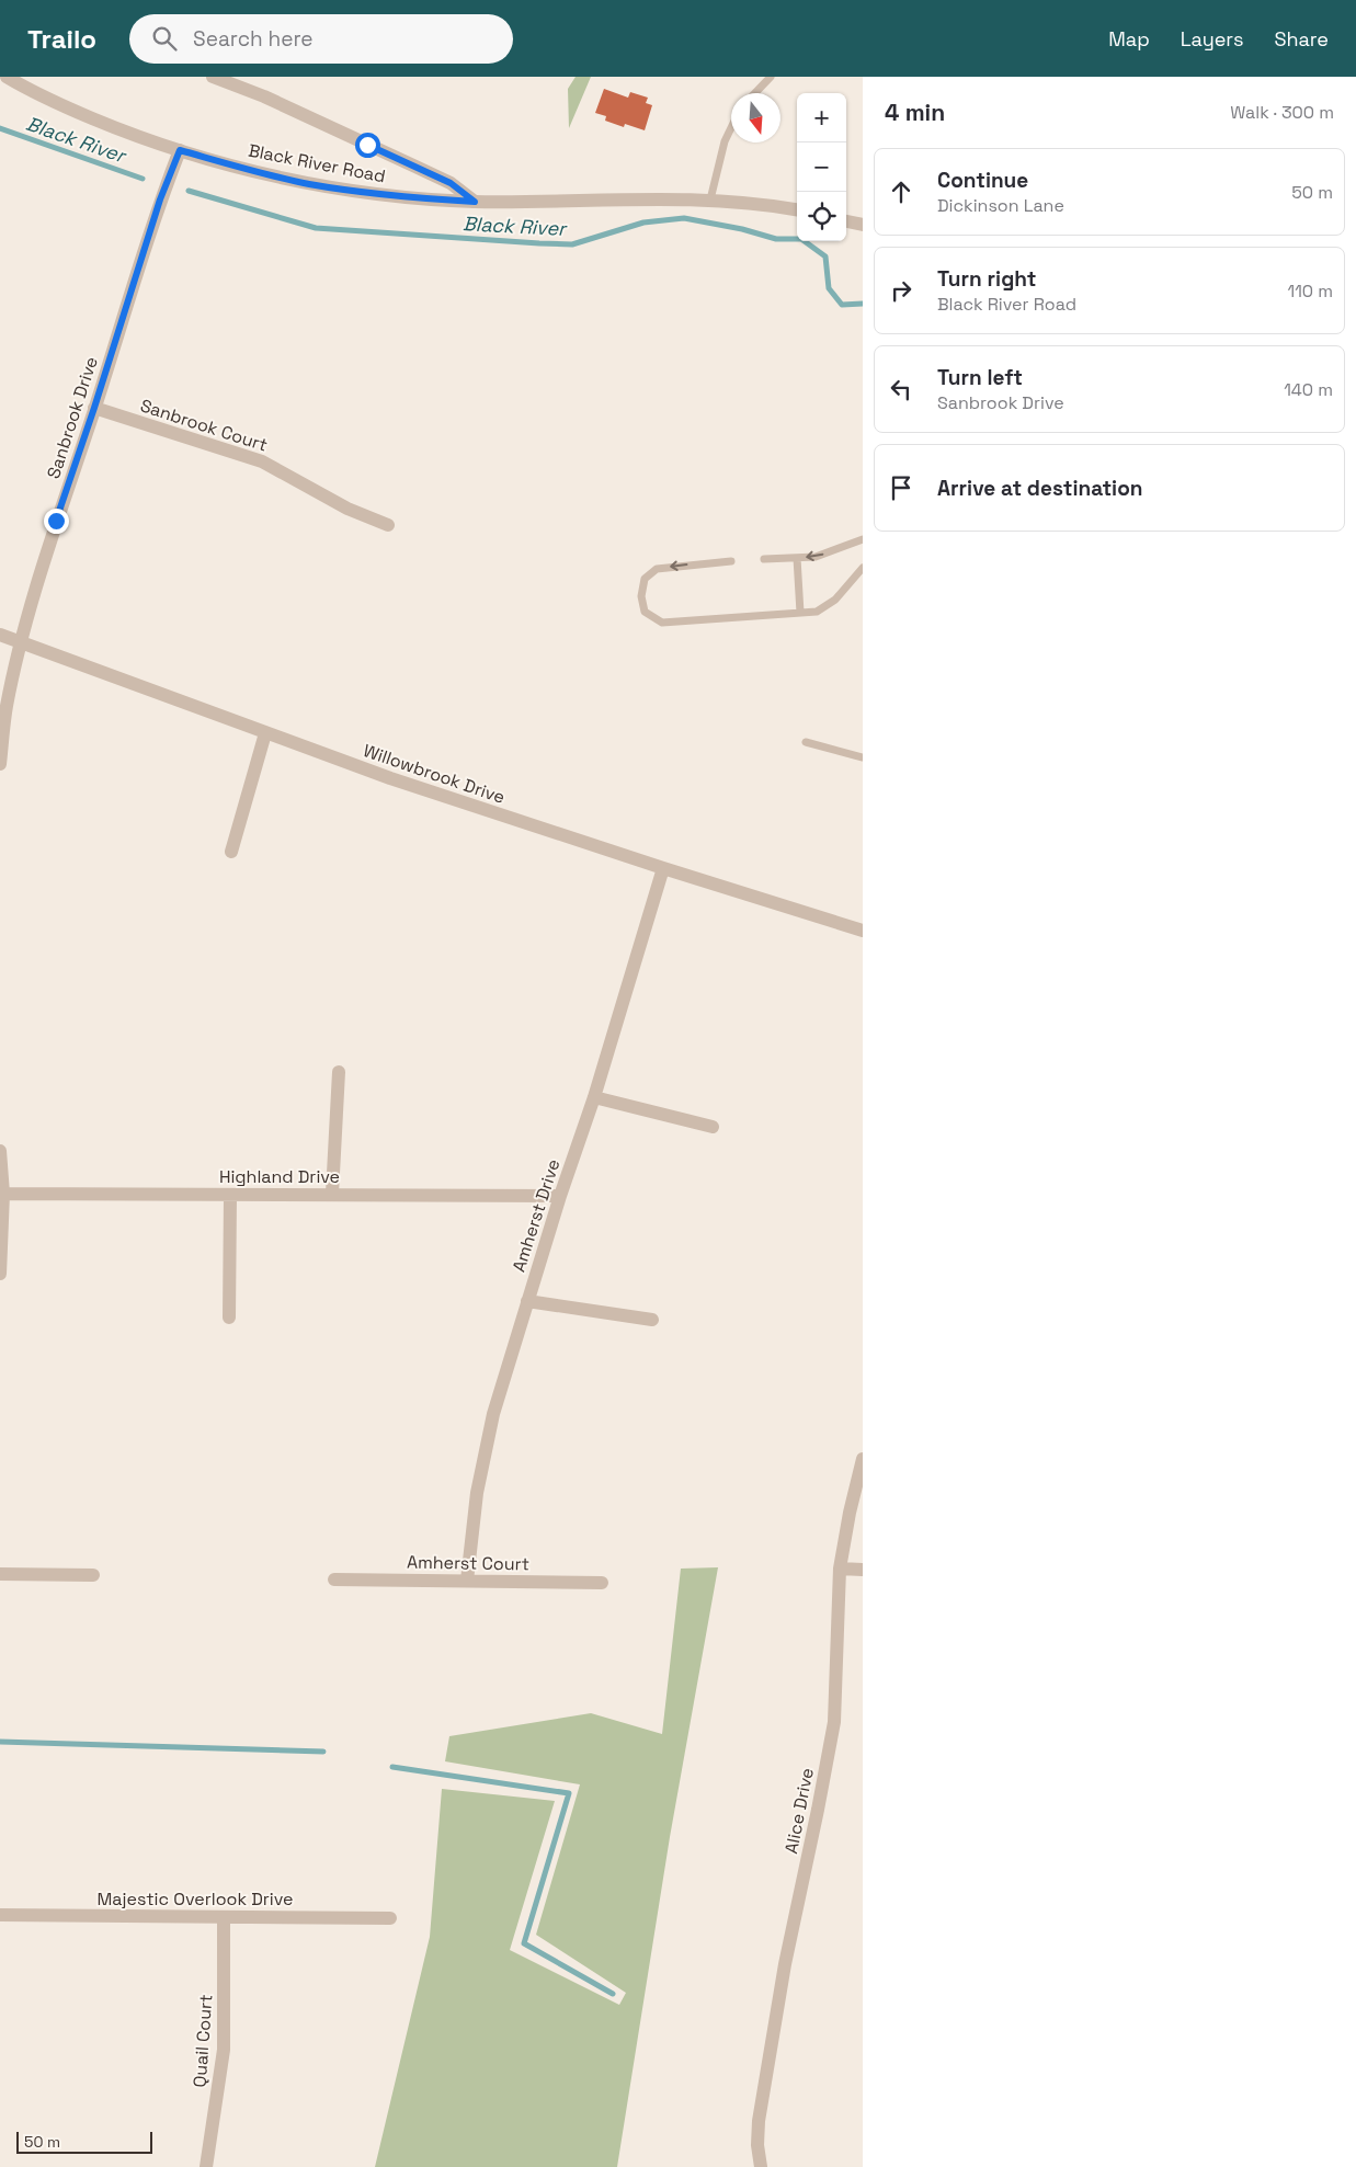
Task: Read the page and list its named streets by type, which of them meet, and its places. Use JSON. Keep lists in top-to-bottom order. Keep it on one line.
{"streets":{"street":["Black River Road","Sanbrook Drive","Sanbrook Court","Willowbrook Drive","Highland Drive","Amherst Drive","Amherst Court","Alice Drive","Majestic Overlook Drive","Quail Court"]},"crossings":[["Black River Road","Sanbrook Drive"],["Sanbrook Drive","Sanbrook Court"],["Sanbrook Drive","Willowbrook Drive"],["Willowbrook Drive","Amherst Drive"],["Highland Drive","Amherst Drive"],["Amherst Drive","Amherst Court"],["Majestic Overlook Drive","Quail Court"]],"water":["Black River"],"scale_bar":"50 m","north":"bottom","page":{"header":"Trailo","search":"Search here","nav":["Map","Layers","Share"],"heading":["4 min","Walk · 300 m"],"map_buttons":["+","−"],"list":[["Continue","Dickinson Lane","50 m"],["Turn right","Black River Road","110 m"],["Turn left","Sanbrook Drive","140 m"],"Arrive at destination"],"scale":"50 m"}}
